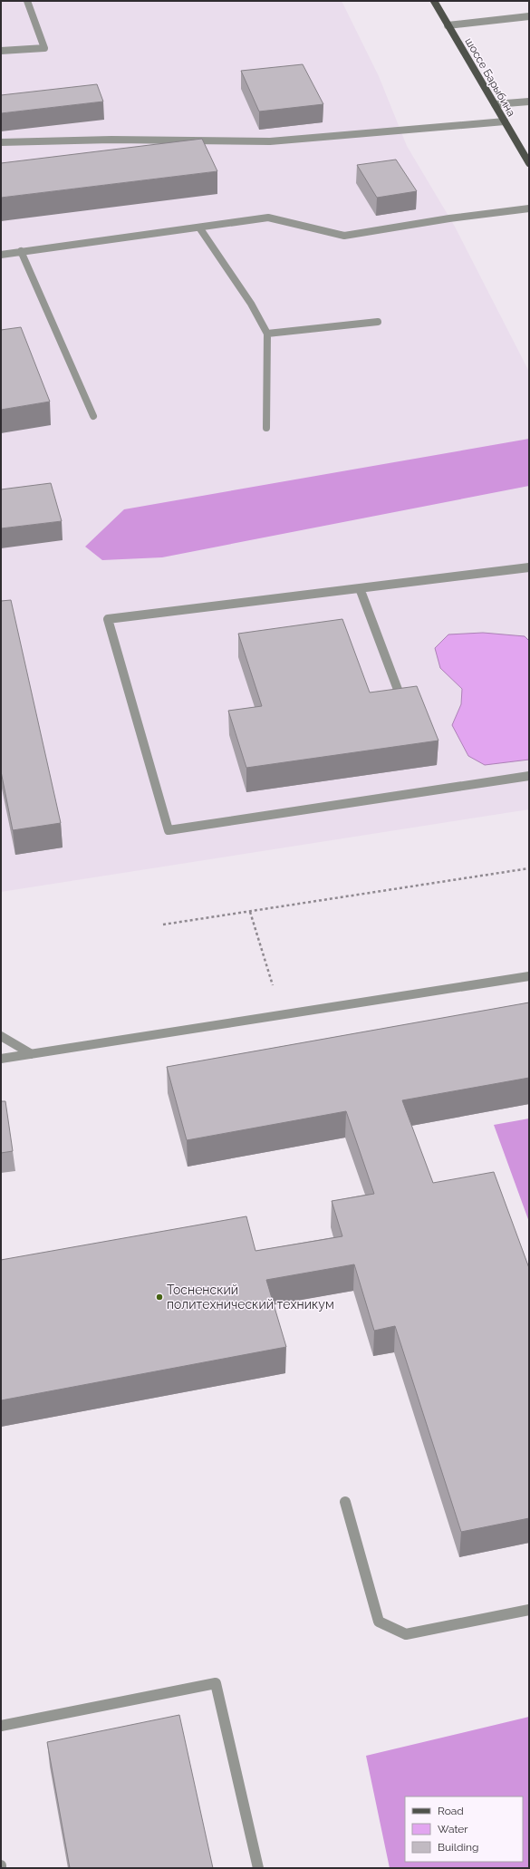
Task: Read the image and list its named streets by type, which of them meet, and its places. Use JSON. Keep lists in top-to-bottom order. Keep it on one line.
{"streets":{"main road":["шоссе Барыбина"]},"places":["Тосненский политехнический техникум"],"legend":["Road","Water","Building"]}
